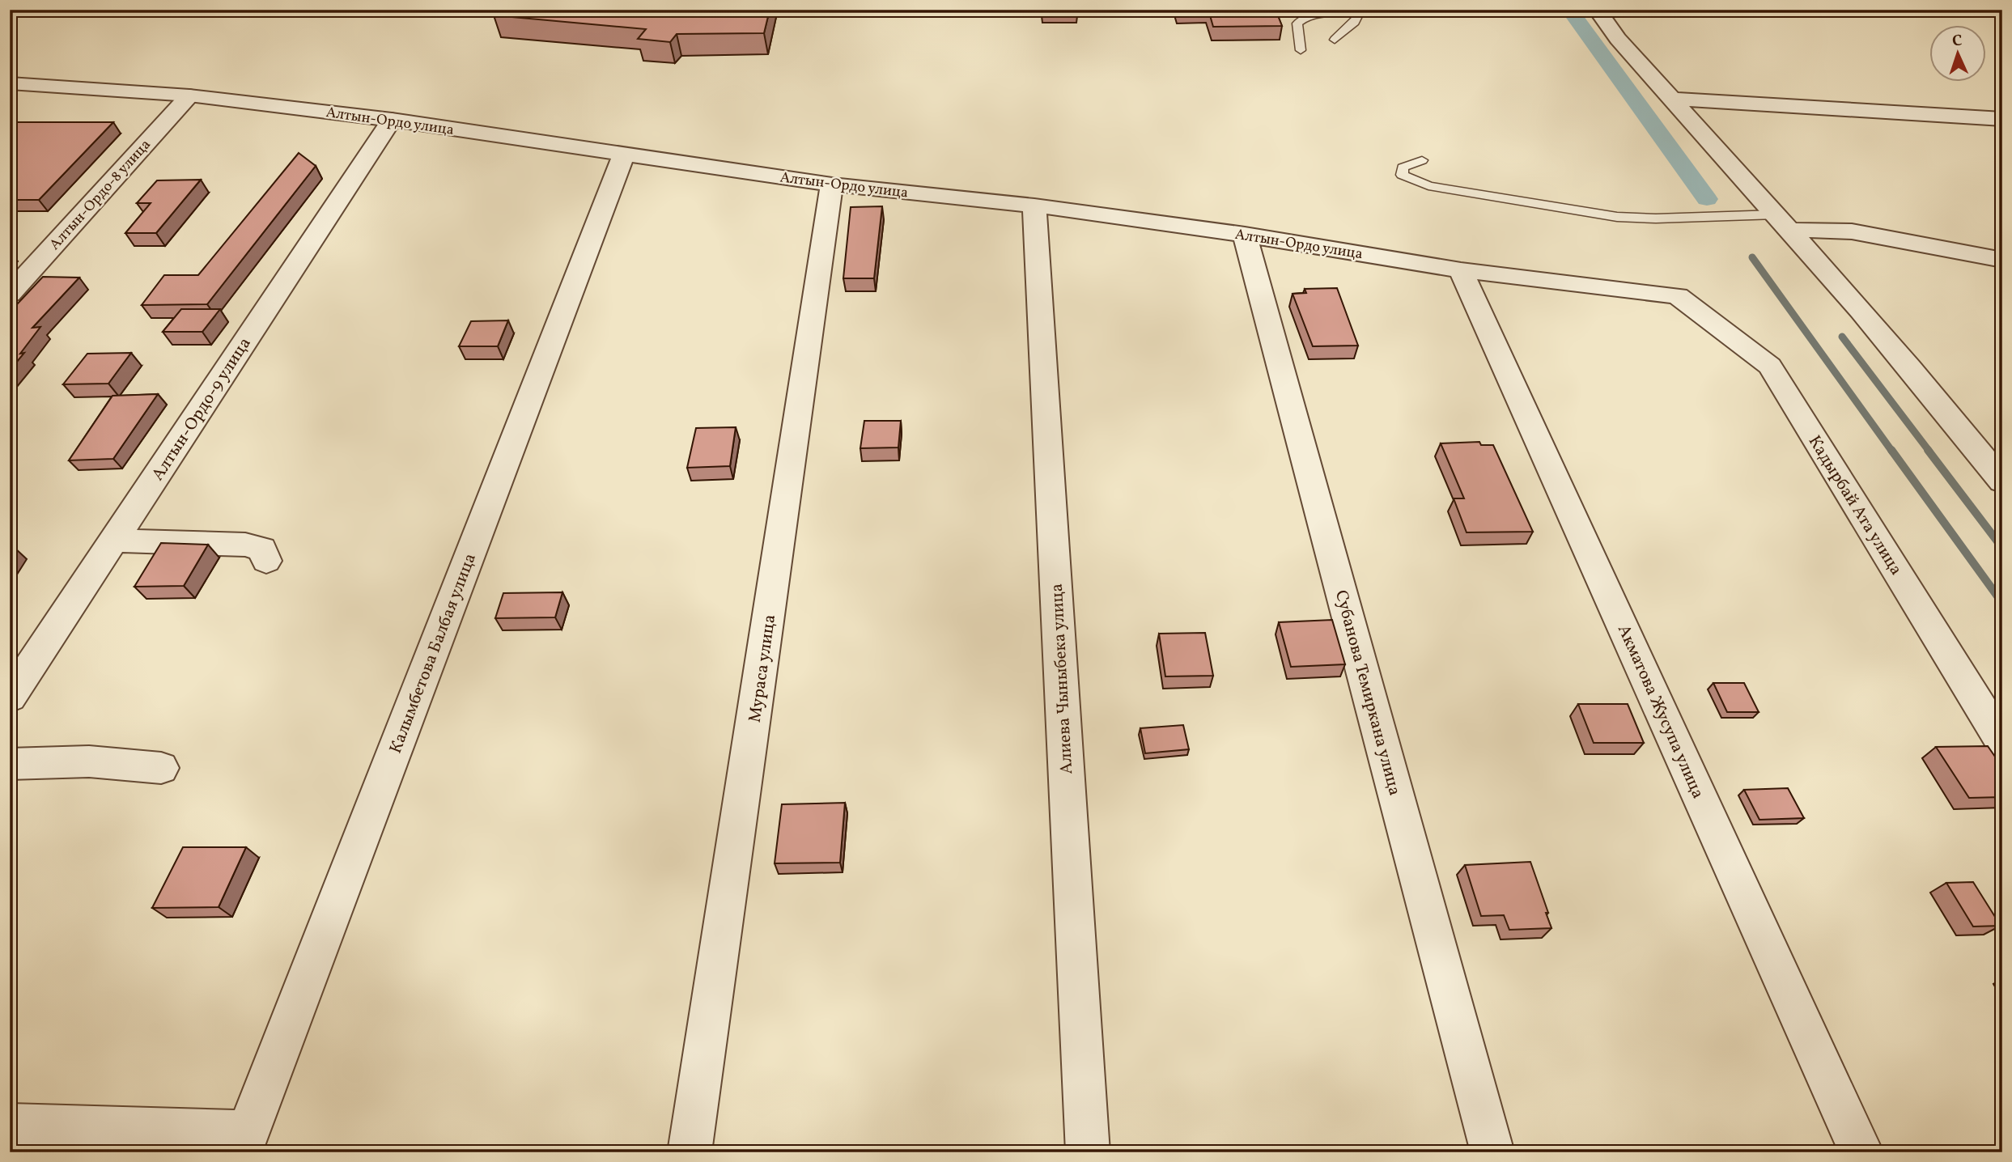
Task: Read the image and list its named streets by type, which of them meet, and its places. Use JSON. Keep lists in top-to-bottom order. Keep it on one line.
{"streets":{"street":["Алтын-Ордо улица","Алтын-Ордо-8 улица","Алтын-Ордо-9 улица","Кадырбай Ата улица","Калымбетова Балбая улица","Мураса улица","Алиева Чыныбека улица","Субанова Темиркана улица","Акматова Жусупа улица"]},"crossings":[["Алтын-Ордо улица","Алтын-Ордо-8 улица"],["Алтын-Ордо улица","Алтын-Ордо-9 улица"],["Алтын-Ордо улица","Кадырбай Ата улица"],["Алтын-Ордо улица","Калымбетова Балбая улица"],["Алтын-Ордо улица","Мураса улица"],["Алтын-Ордо улица","Алиева Чыныбека улица"],["Алтын-Ордо улица","Субанова Темиркана улица"],["Алтын-Ордо улица","Акматова Жусупа улица"]],"north":"top"}
